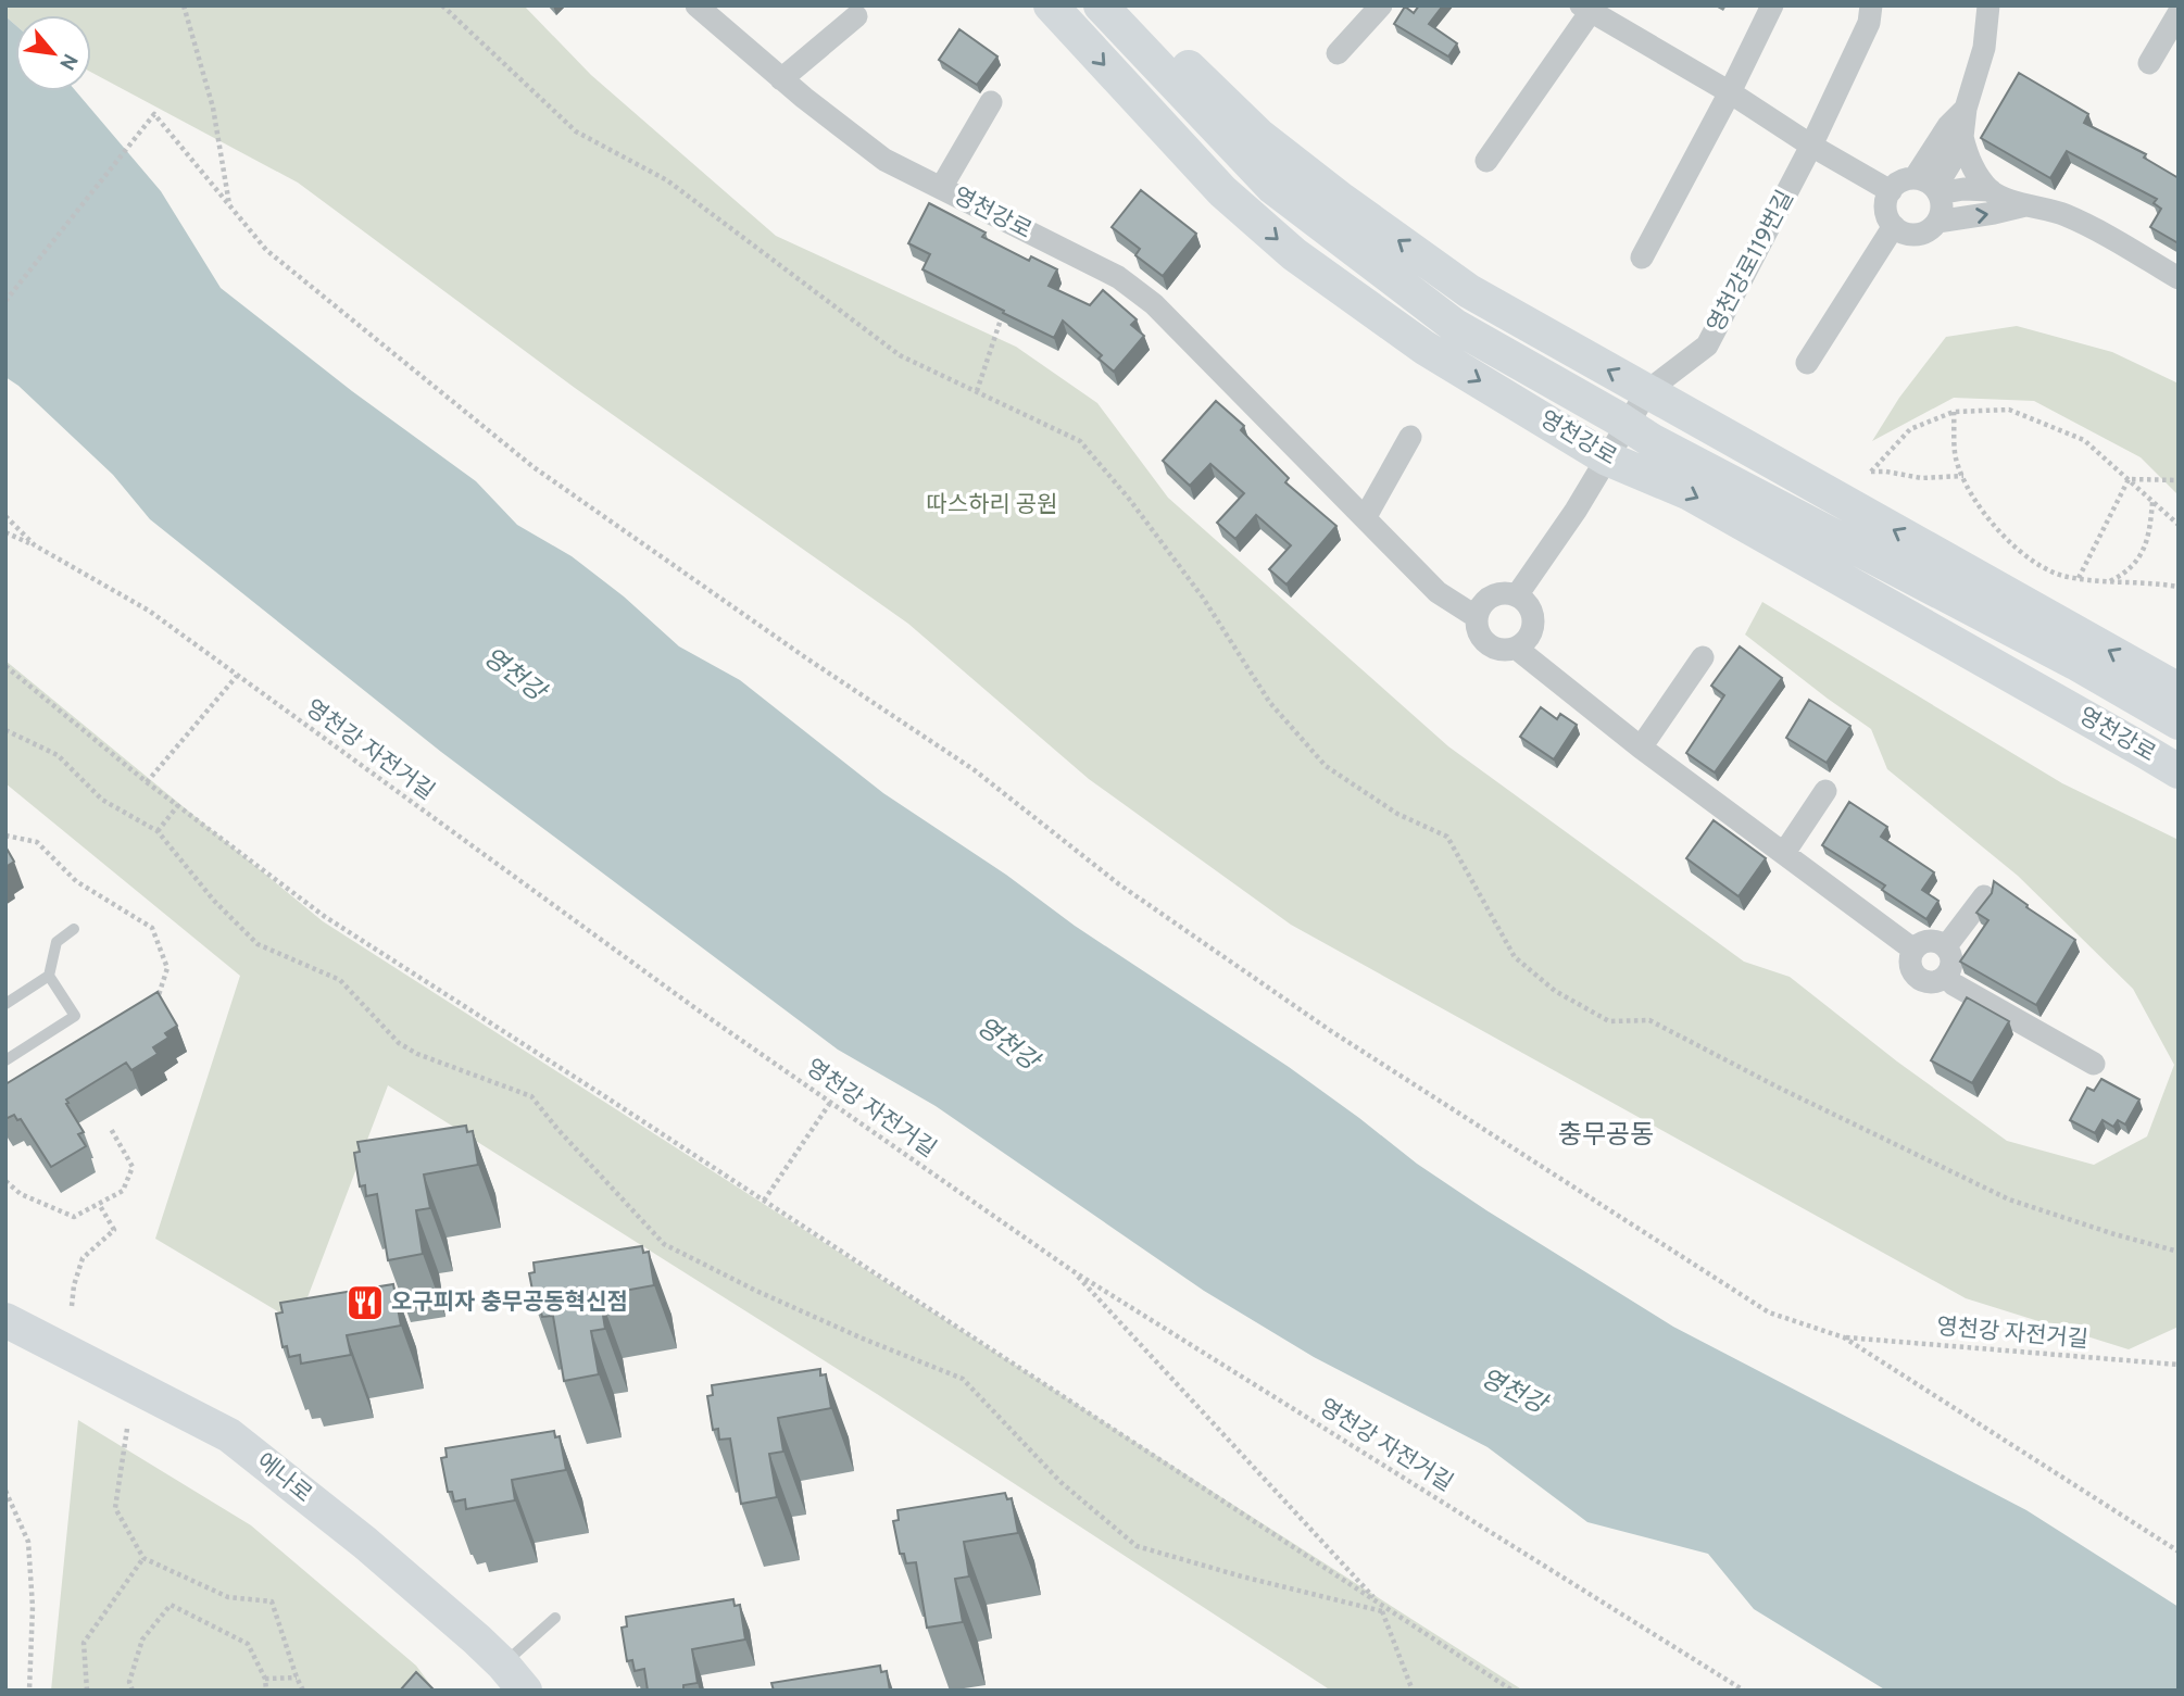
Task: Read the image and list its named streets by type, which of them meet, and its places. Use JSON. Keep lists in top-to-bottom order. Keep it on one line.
{"streets":{"street":["영천강로","영천강로119번길","에나로"],"path":["영천강 자전거길"]},"districts":["충무공동"],"water":["영천강"],"parks":["따스하리 공원"],"places":{"restaurant":["오구피자 충무공동혁신점"]},"north":"bottom right"}
